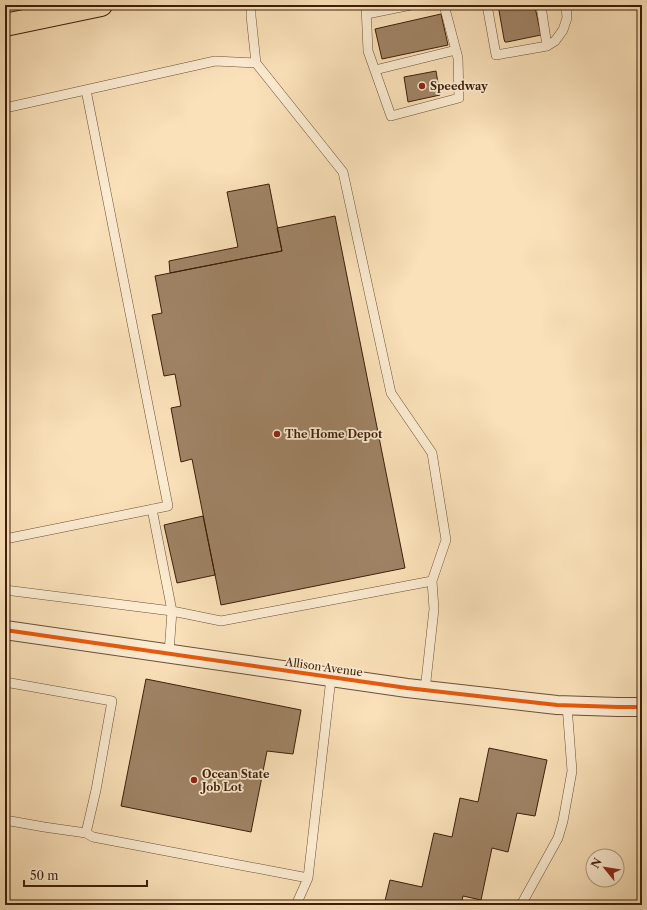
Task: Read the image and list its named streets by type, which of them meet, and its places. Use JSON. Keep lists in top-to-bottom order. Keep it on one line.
{"streets":{"street":["Allison Avenue"]},"places":["Speedway","The Home Depot","Ocean State Job Lot"],"scale_bar":"50 m","north":"top left"}
